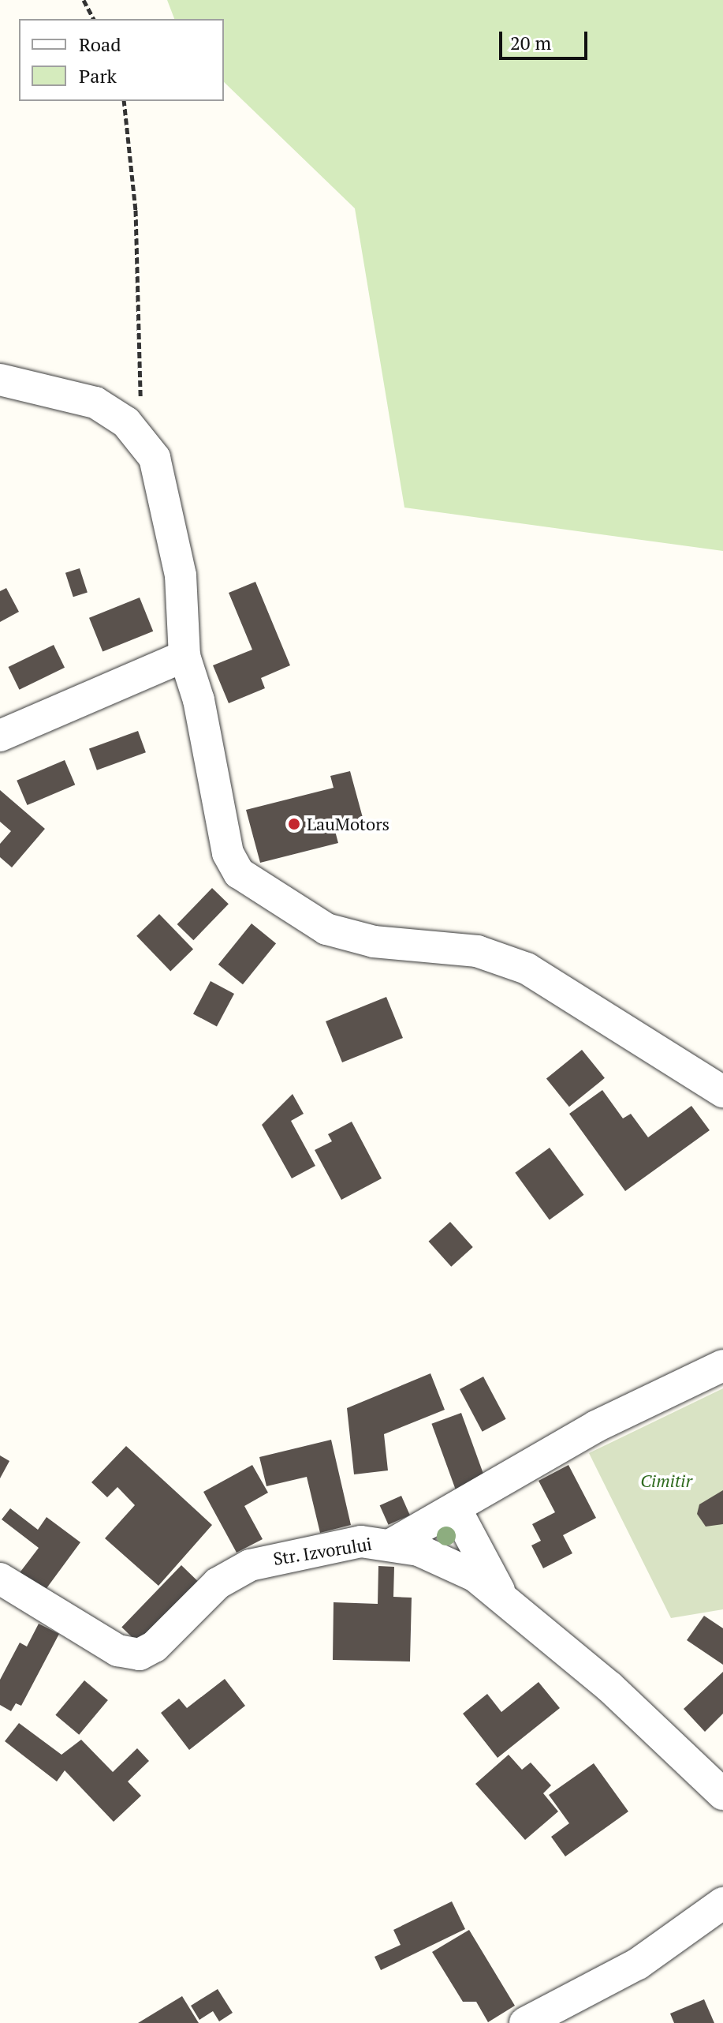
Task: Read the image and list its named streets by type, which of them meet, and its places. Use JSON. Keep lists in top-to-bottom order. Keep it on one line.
{"streets":{"street":["Str. Izvorului"]},"parks":["Cimitir"],"places":["LauMotors"],"legend":["Road","Park"],"scale_bar":"20 m"}
